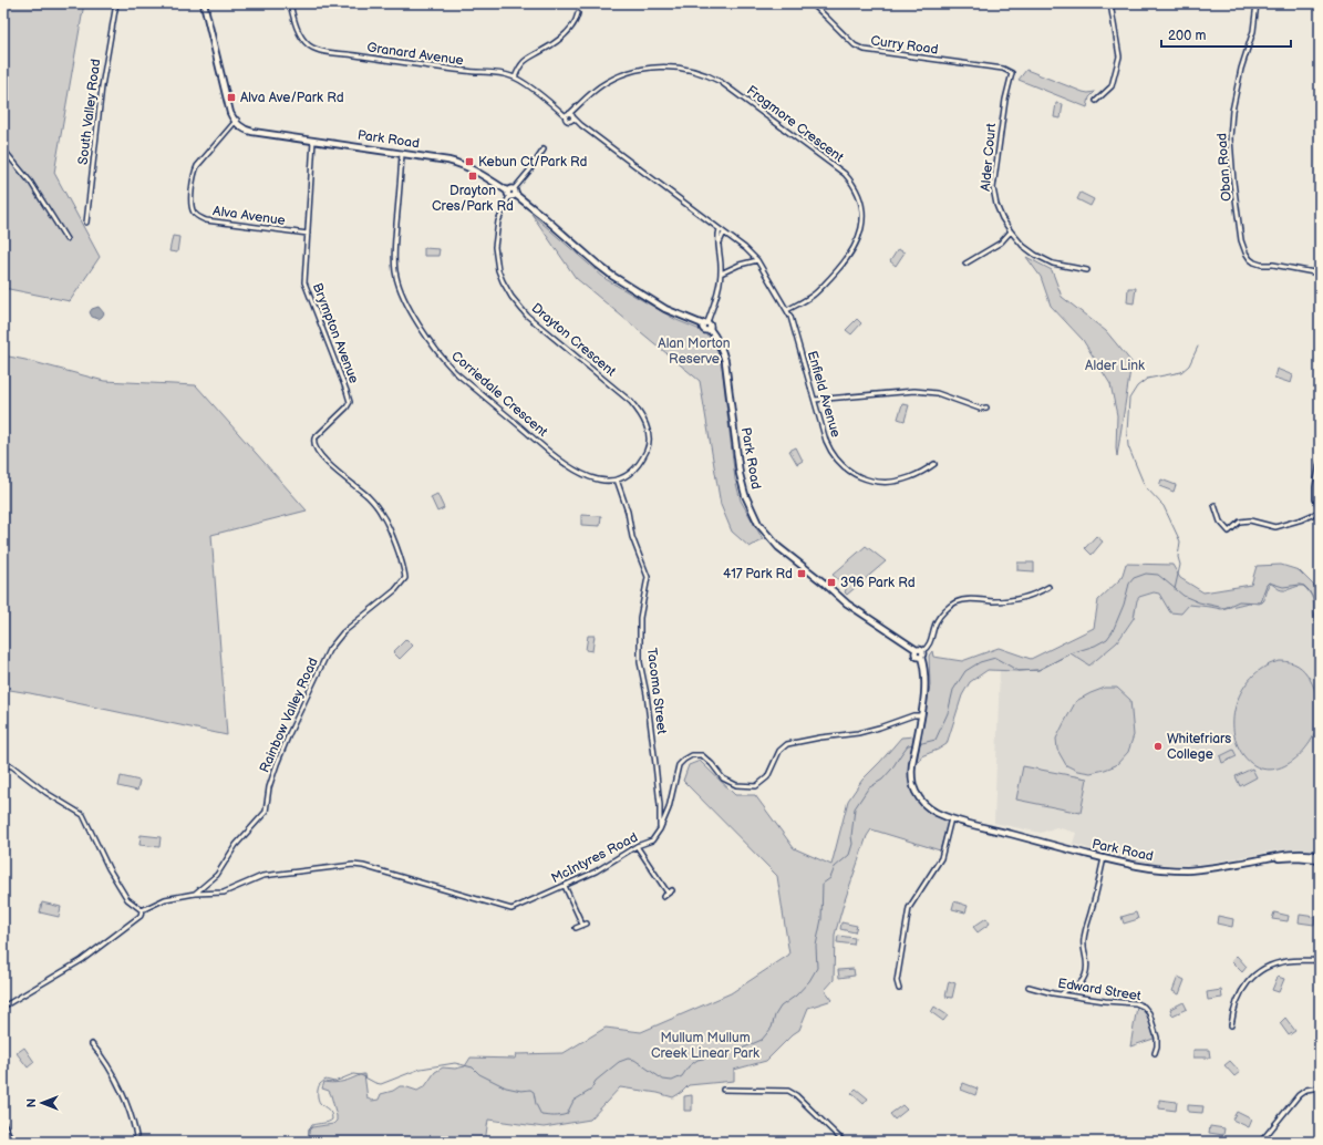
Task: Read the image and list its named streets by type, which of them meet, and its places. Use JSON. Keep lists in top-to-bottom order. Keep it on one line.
{"streets":{"street":["Curry Road","Granard Avenue","South Valley Road","Frogmore Crescent","Park Road","Alder Court","Oban Road","Alva Avenue","Brympton Avenue","Drayton Crescent","Corriedale Crescent","Enfield Avenue","Tacoma Street","Rainbow Valley Road","McIntyres Road","Edward Street"]},"crossings":[["Curry Road","Alder Court"],["Granard Avenue","Frogmore Crescent"],["Granard Avenue","Enfield Avenue"],["Frogmore Crescent","Enfield Avenue"],["Park Road","Alva Avenue"],["Park Road","Brympton Avenue"],["Park Road","Drayton Crescent"],["Park Road","Corriedale Crescent"],["Park Road","McIntyres Road"],["Alva Avenue","Brympton Avenue"],["Brympton Avenue","Rainbow Valley Road"],["Drayton Crescent","Corriedale Crescent"],["Drayton Crescent","Tacoma Street"],["Corriedale Crescent","Tacoma Street"],["Tacoma Street","McIntyres Road"],["Rainbow Valley Road","McIntyres Road"]],"parks":["Alan Morton Reserve","Alder Link","Mullum Mullum Creek Linear Park"],"places":{"transit":["Alva Ave/Park Rd","Kebun Ct/Park Rd","Drayton Cres/Park Rd","417 Park Rd","396 Park Rd"],"other":["Whitefriars College"]},"scale_bar":"200 m","north":"left"}
